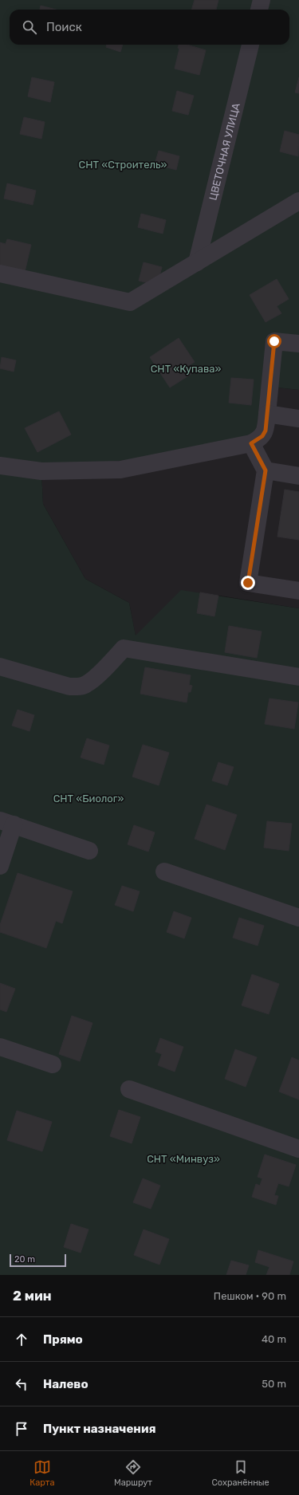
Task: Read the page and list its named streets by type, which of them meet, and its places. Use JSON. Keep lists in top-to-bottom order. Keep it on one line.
{"streets":{"street":["ЦВЕТОЧНАЯ УЛИЦА"]},"parks":["СНТ «Строитель»","СНТ «Купава»","СНТ «Биолог»","СНТ «Минвуз»"],"scale_bar":"20 m","page":{"search":"Поиск","scale":"20 m","heading":["2 мин","Пешком · 90 m"],"list":[["Прямо","40 m"],["Налево","50 m"],"Пункт назначения"],"nav":["Карта","Маршрут","Сохранённые"]}}
